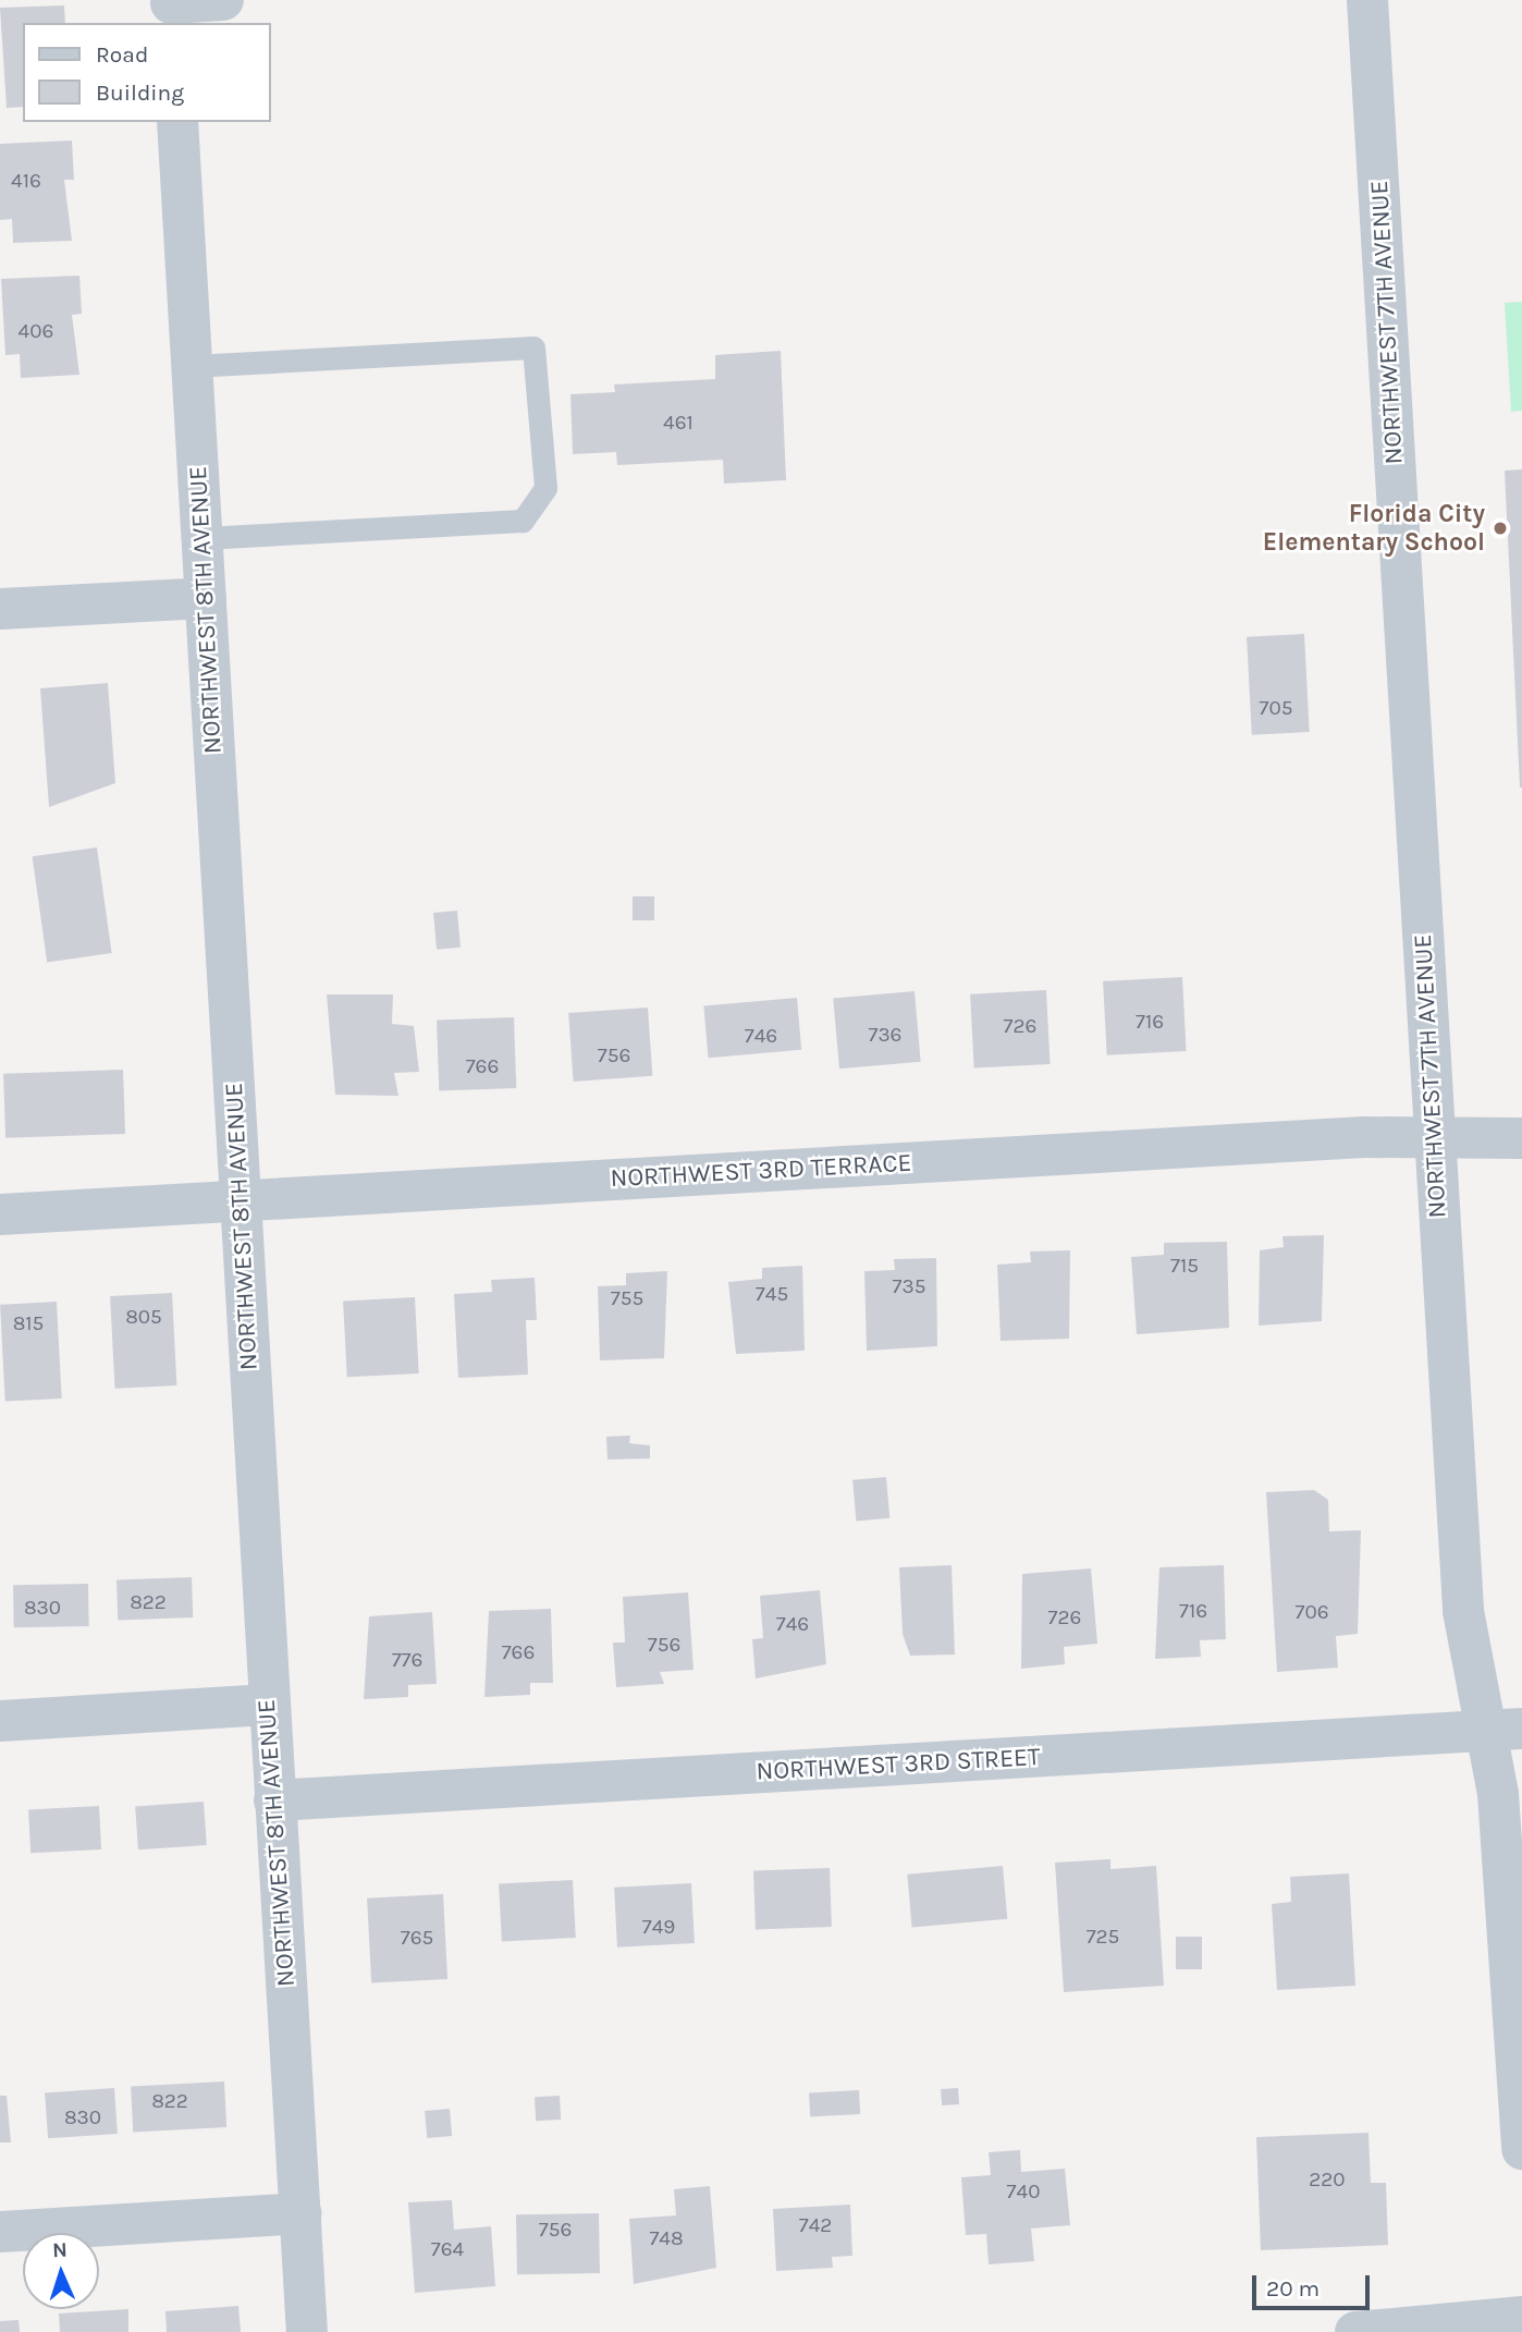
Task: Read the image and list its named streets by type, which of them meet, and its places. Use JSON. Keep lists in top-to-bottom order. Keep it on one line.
{"streets":{"street":["NORTHWEST 7TH AVENUE","NORTHWEST 8TH AVENUE","NORTHWEST 3RD TERRACE","NORTHWEST 3RD STREET"]},"crossings":[["NORTHWEST 7TH AVENUE","NORTHWEST 3RD TERRACE"],["NORTHWEST 7TH AVENUE","NORTHWEST 3RD STREET"],["NORTHWEST 8TH AVENUE","NORTHWEST 3RD TERRACE"],["NORTHWEST 8TH AVENUE","NORTHWEST 3RD STREET"]],"places":["Florida City Elementary School"],"house_numbers":["416","406","461","705","716","726","736","746","756","766","715","735","745","755","805","815","822","830","716","706","726","746","756","766","776","749","725","765","822","830","220","740","742","756","748","764"],"legend":["Road","Building"],"scale_bar":"20 m","north":"top"}
